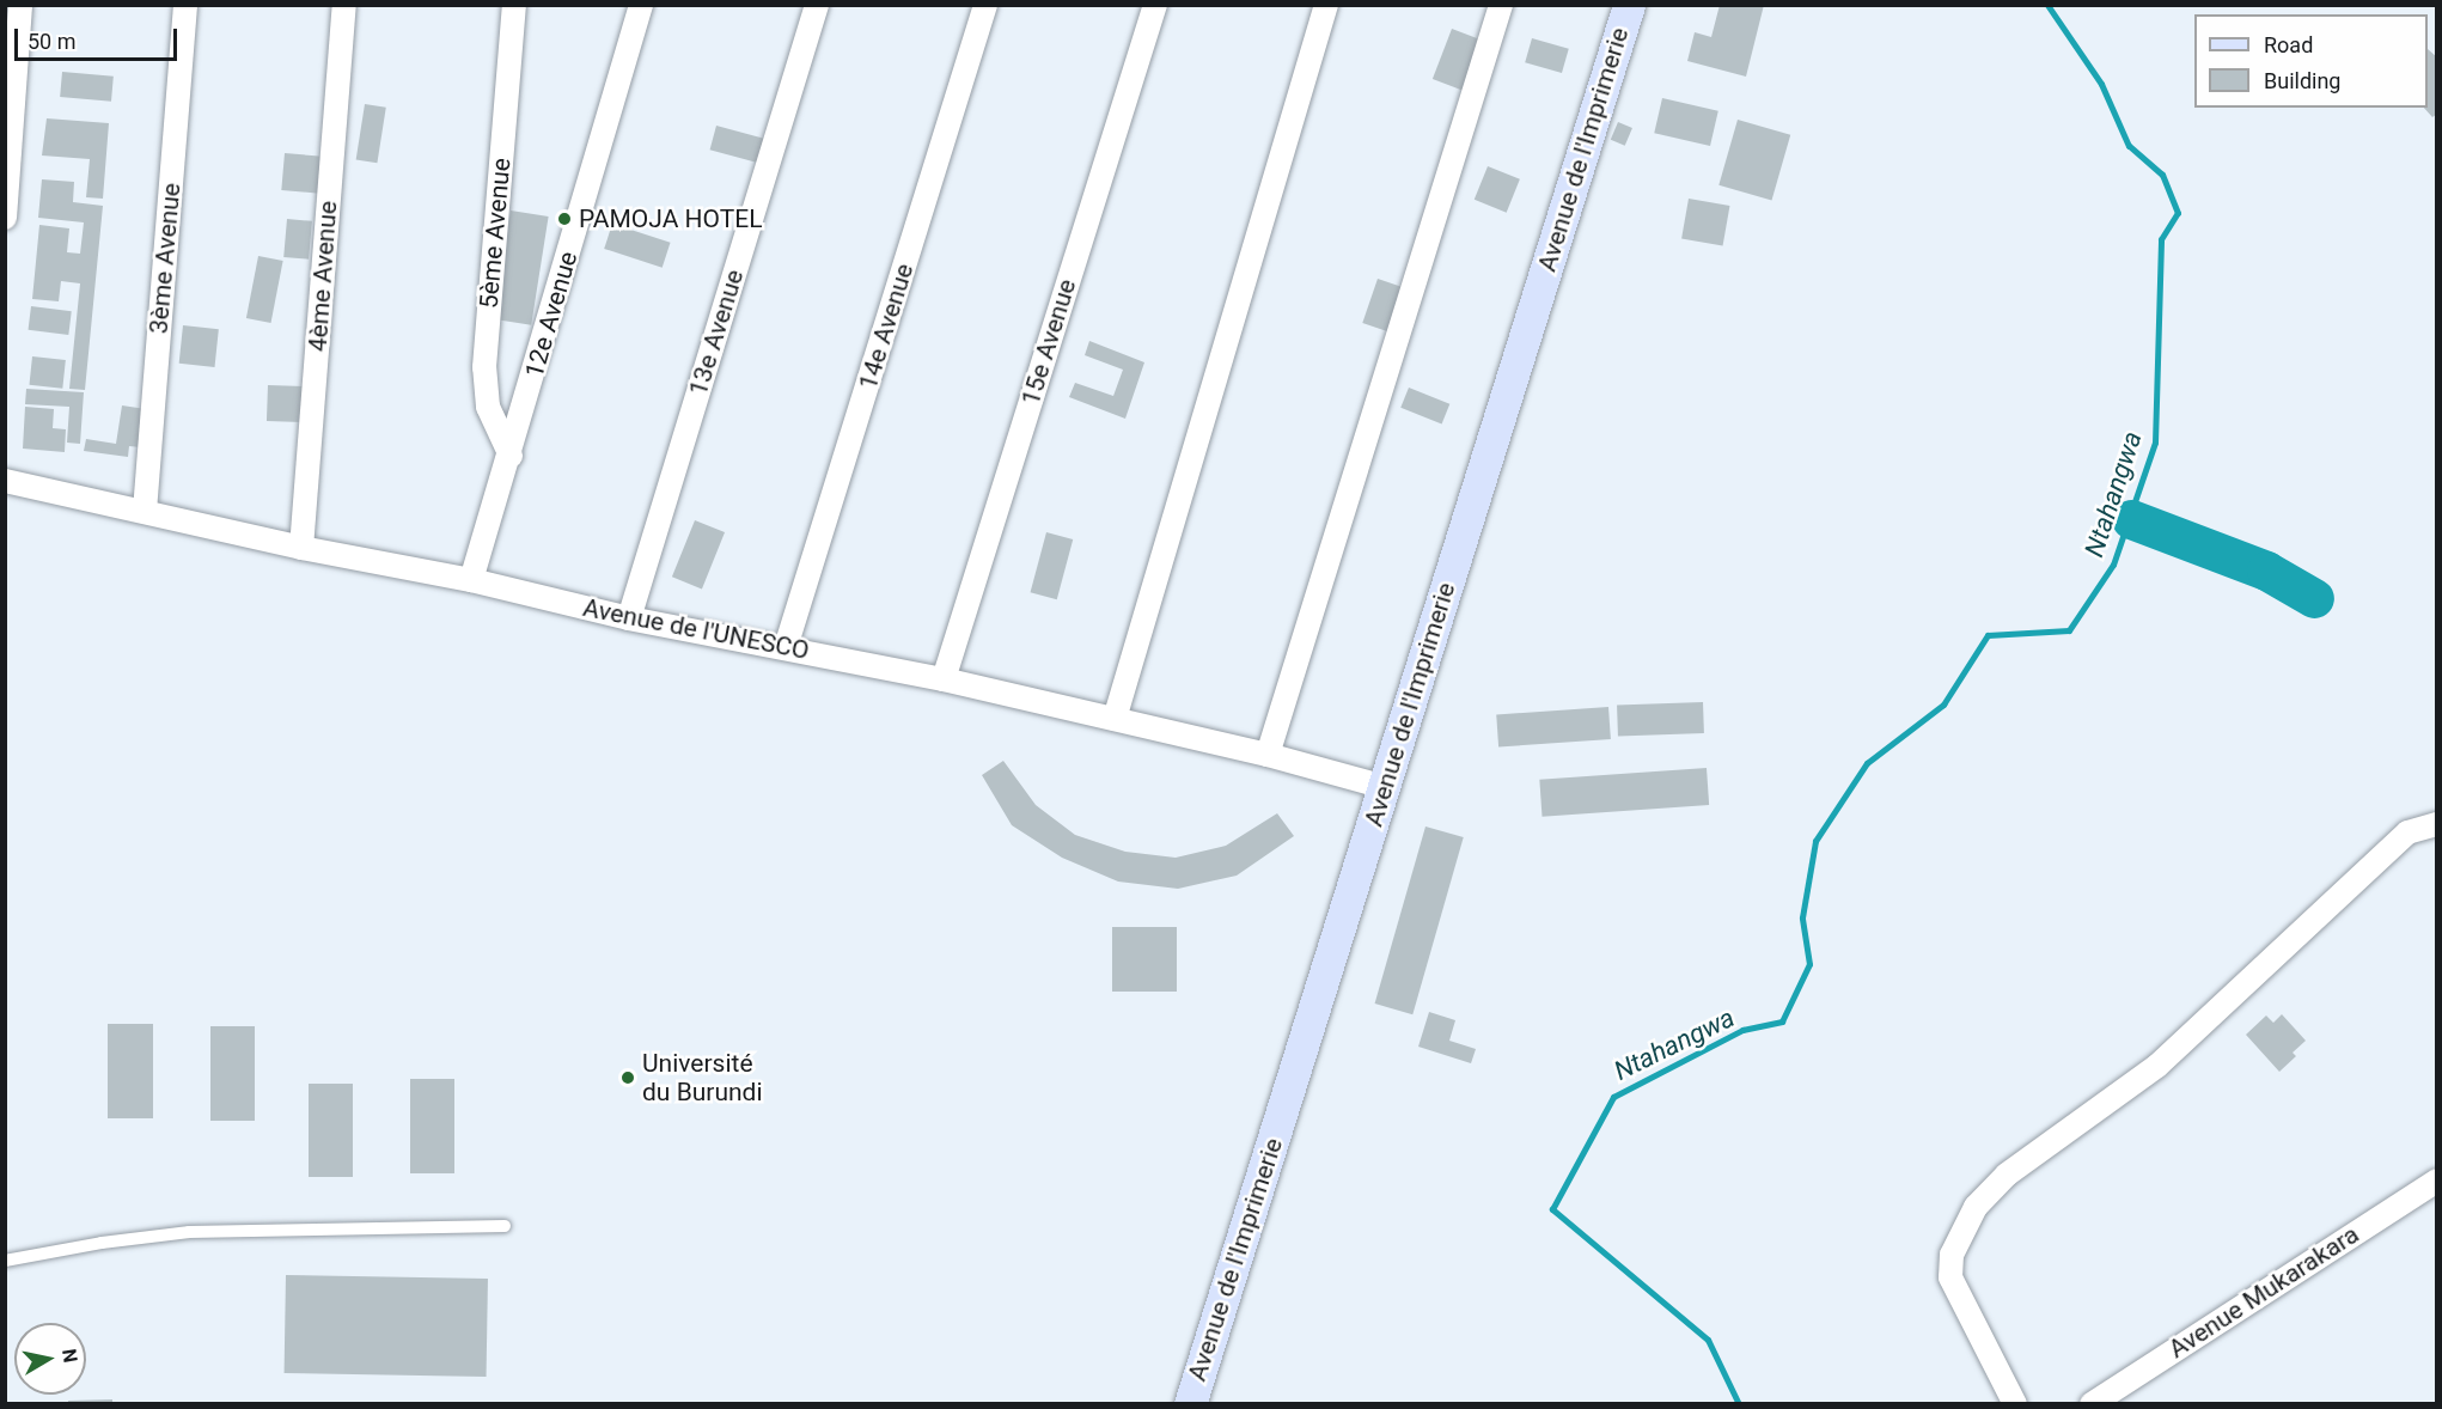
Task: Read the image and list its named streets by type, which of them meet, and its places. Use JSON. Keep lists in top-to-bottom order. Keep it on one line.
{"streets":{"street":["Avenue de l'Imprimerie","5ème Avenue","3ème Avenue","4ème Avenue","12e Avenue","14e Avenue","13e Avenue","15e Avenue","Avenue de l'UNESCO","Avenue Mukarakara"]},"crossings":[["Avenue de l'Imprimerie","Avenue de l'UNESCO"],["5ème Avenue","12e Avenue"],["3ème Avenue","Avenue de l'UNESCO"],["4ème Avenue","Avenue de l'UNESCO"],["12e Avenue","Avenue de l'UNESCO"],["14e Avenue","Avenue de l'UNESCO"],["13e Avenue","Avenue de l'UNESCO"],["15e Avenue","Avenue de l'UNESCO"]],"water":["Ntahangwa"],"places":["PAMOJA HOTEL","Université du Burundi"],"legend":["Road","Building"],"scale_bar":"50 m","north":"right"}
